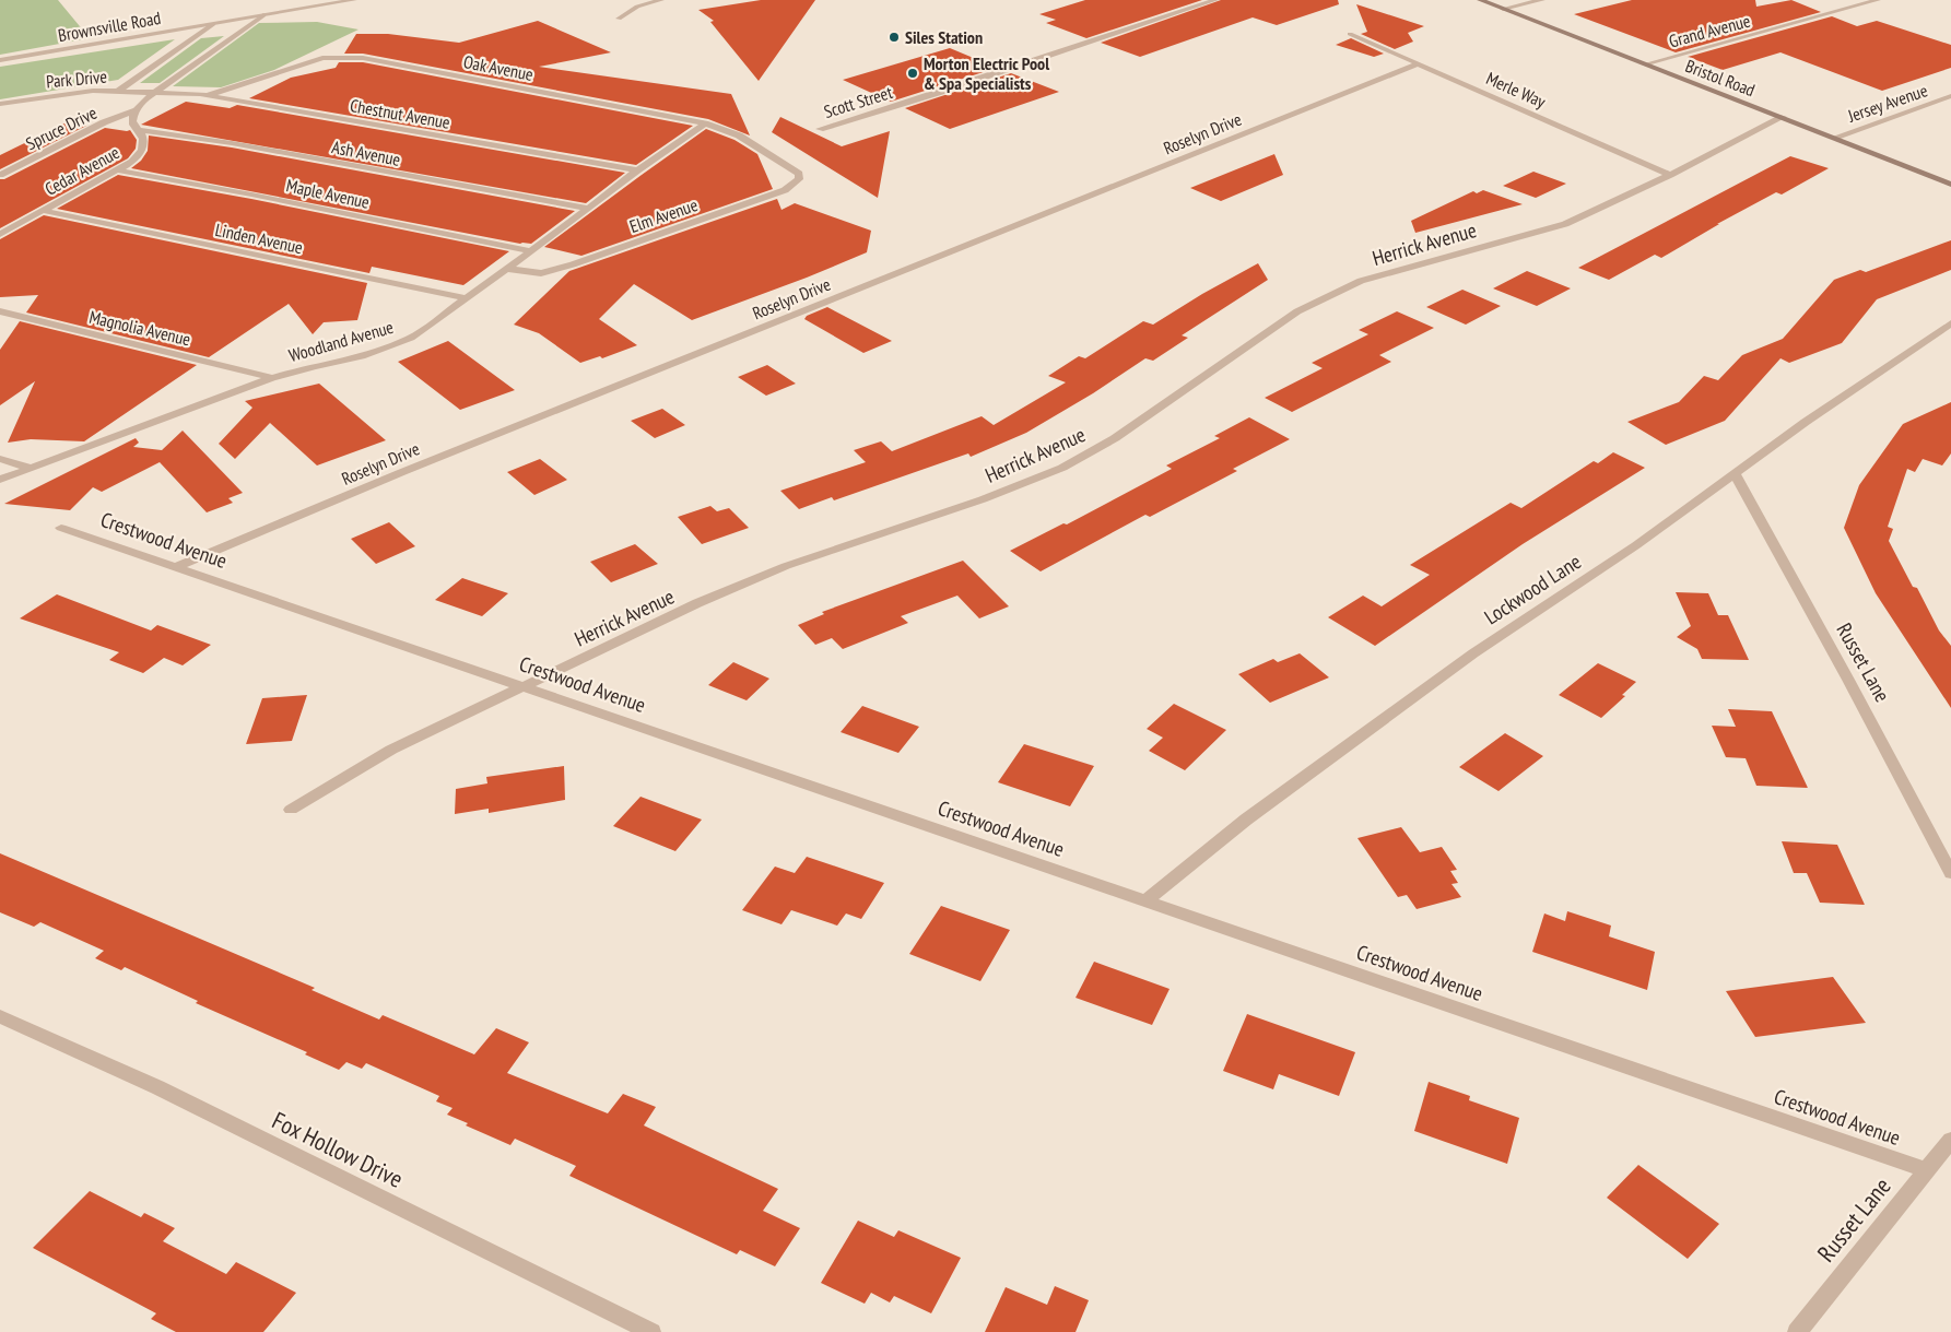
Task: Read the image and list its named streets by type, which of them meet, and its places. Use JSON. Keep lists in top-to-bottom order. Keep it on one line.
{"streets":{"main road":["Bristol Road"],"street":["Brownsville Road","Grand Avenue","Oak Avenue","Park Drive","Merle Way","Scott Street","Jersey Avenue","Chestnut Avenue","Spruce Drive","Roselyn Drive","Ash Avenue","Cedar Avenue","Maple Avenue","Elm Avenue","Linden Avenue","Herrick Avenue","Magnolia Avenue","Woodland Avenue","Crestwood Avenue","Lockwood Lane","Russet Lane","Fox Hollow Drive"]},"crossings":[["Grand Avenue","Bristol Road"],["Oak Avenue","Chestnut Avenue"],["Oak Avenue","Elm Avenue"],["Oak Avenue","Woodland Avenue"],["Bristol Road","Jersey Avenue"],["Bristol Road","Herrick Avenue"],["Park Drive","Chestnut Avenue"],["Merle Way","Roselyn Drive"],["Merle Way","Herrick Avenue"],["Chestnut Avenue","Woodland Avenue"],["Spruce Drive","Cedar Avenue"],["Roselyn Drive","Crestwood Avenue"],["Ash Avenue","Cedar Avenue"],["Ash Avenue","Woodland Avenue"],["Cedar Avenue","Maple Avenue"],["Cedar Avenue","Linden Avenue"],["Maple Avenue","Woodland Avenue"],["Elm Avenue","Woodland Avenue"],["Linden Avenue","Woodland Avenue"],["Herrick Avenue","Crestwood Avenue"],["Magnolia Avenue","Woodland Avenue"],["Crestwood Avenue","Lockwood Lane"],["Crestwood Avenue","Russet Lane"],["Lockwood Lane","Russet Lane"]],"places":["Siles Station","Morton Electric Pool & Spa Specialists"]}
